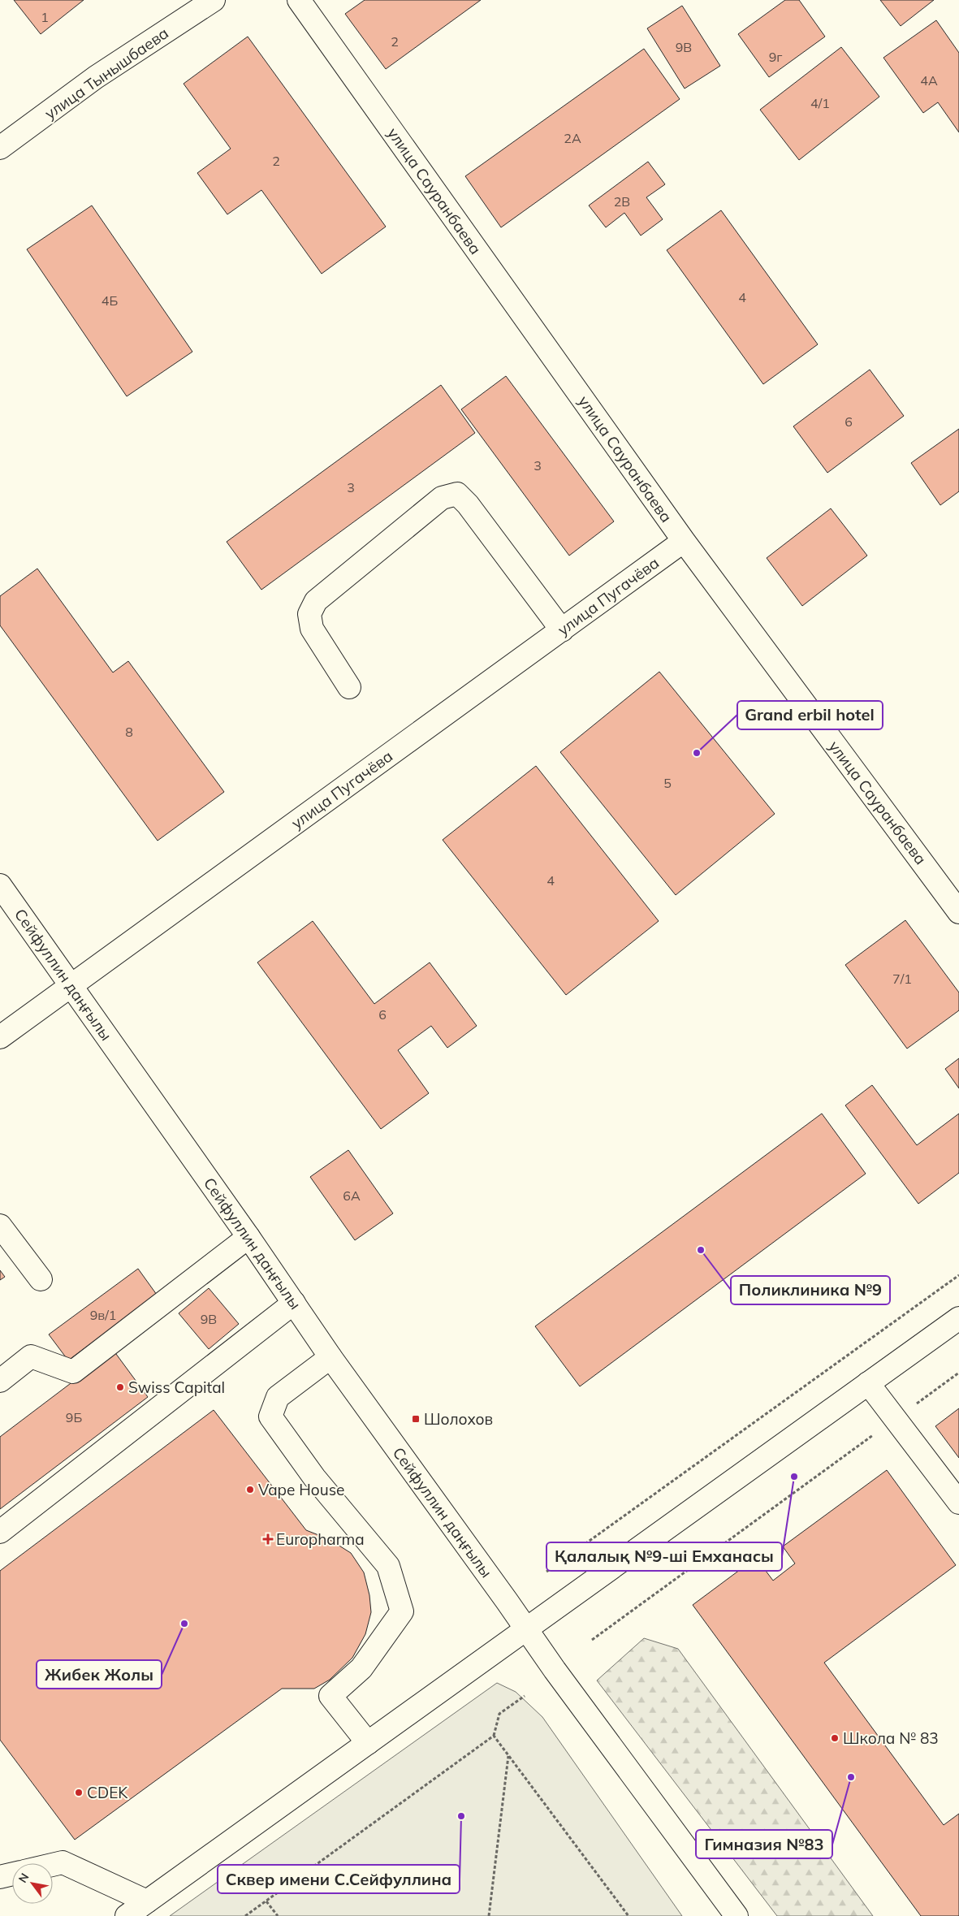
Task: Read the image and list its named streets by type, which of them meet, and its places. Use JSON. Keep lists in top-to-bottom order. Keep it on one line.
{"streets":{"main road":["улица Тынышбаева","улица Сауранбаева","улица Пугачёва","Сейфуллин даңғылы"]},"crossings":[["улица Сауранбаева","улица Пугачёва"],["улица Пугачёва","Сейфуллин даңғылы"]],"places":{"other":["Grand erbil hotel","Поликлиника №9","Swiss Capital","Қалалық №9-ші Емханасы","Vape House","Жибек Жолы","Школа № 83","Гимназия №83","CDEK","Сквер имени С.Сейфуллина"],"transit":["Шолохов"],"health":["Europharma"]},"house_numbers":["1","2","9В","9г","4А","4/1","2А","2","2В","4","4Б","6","3","3","8","5","4","7/1","6","6А","9в/1","9В","9Б"],"north":"top left"}
